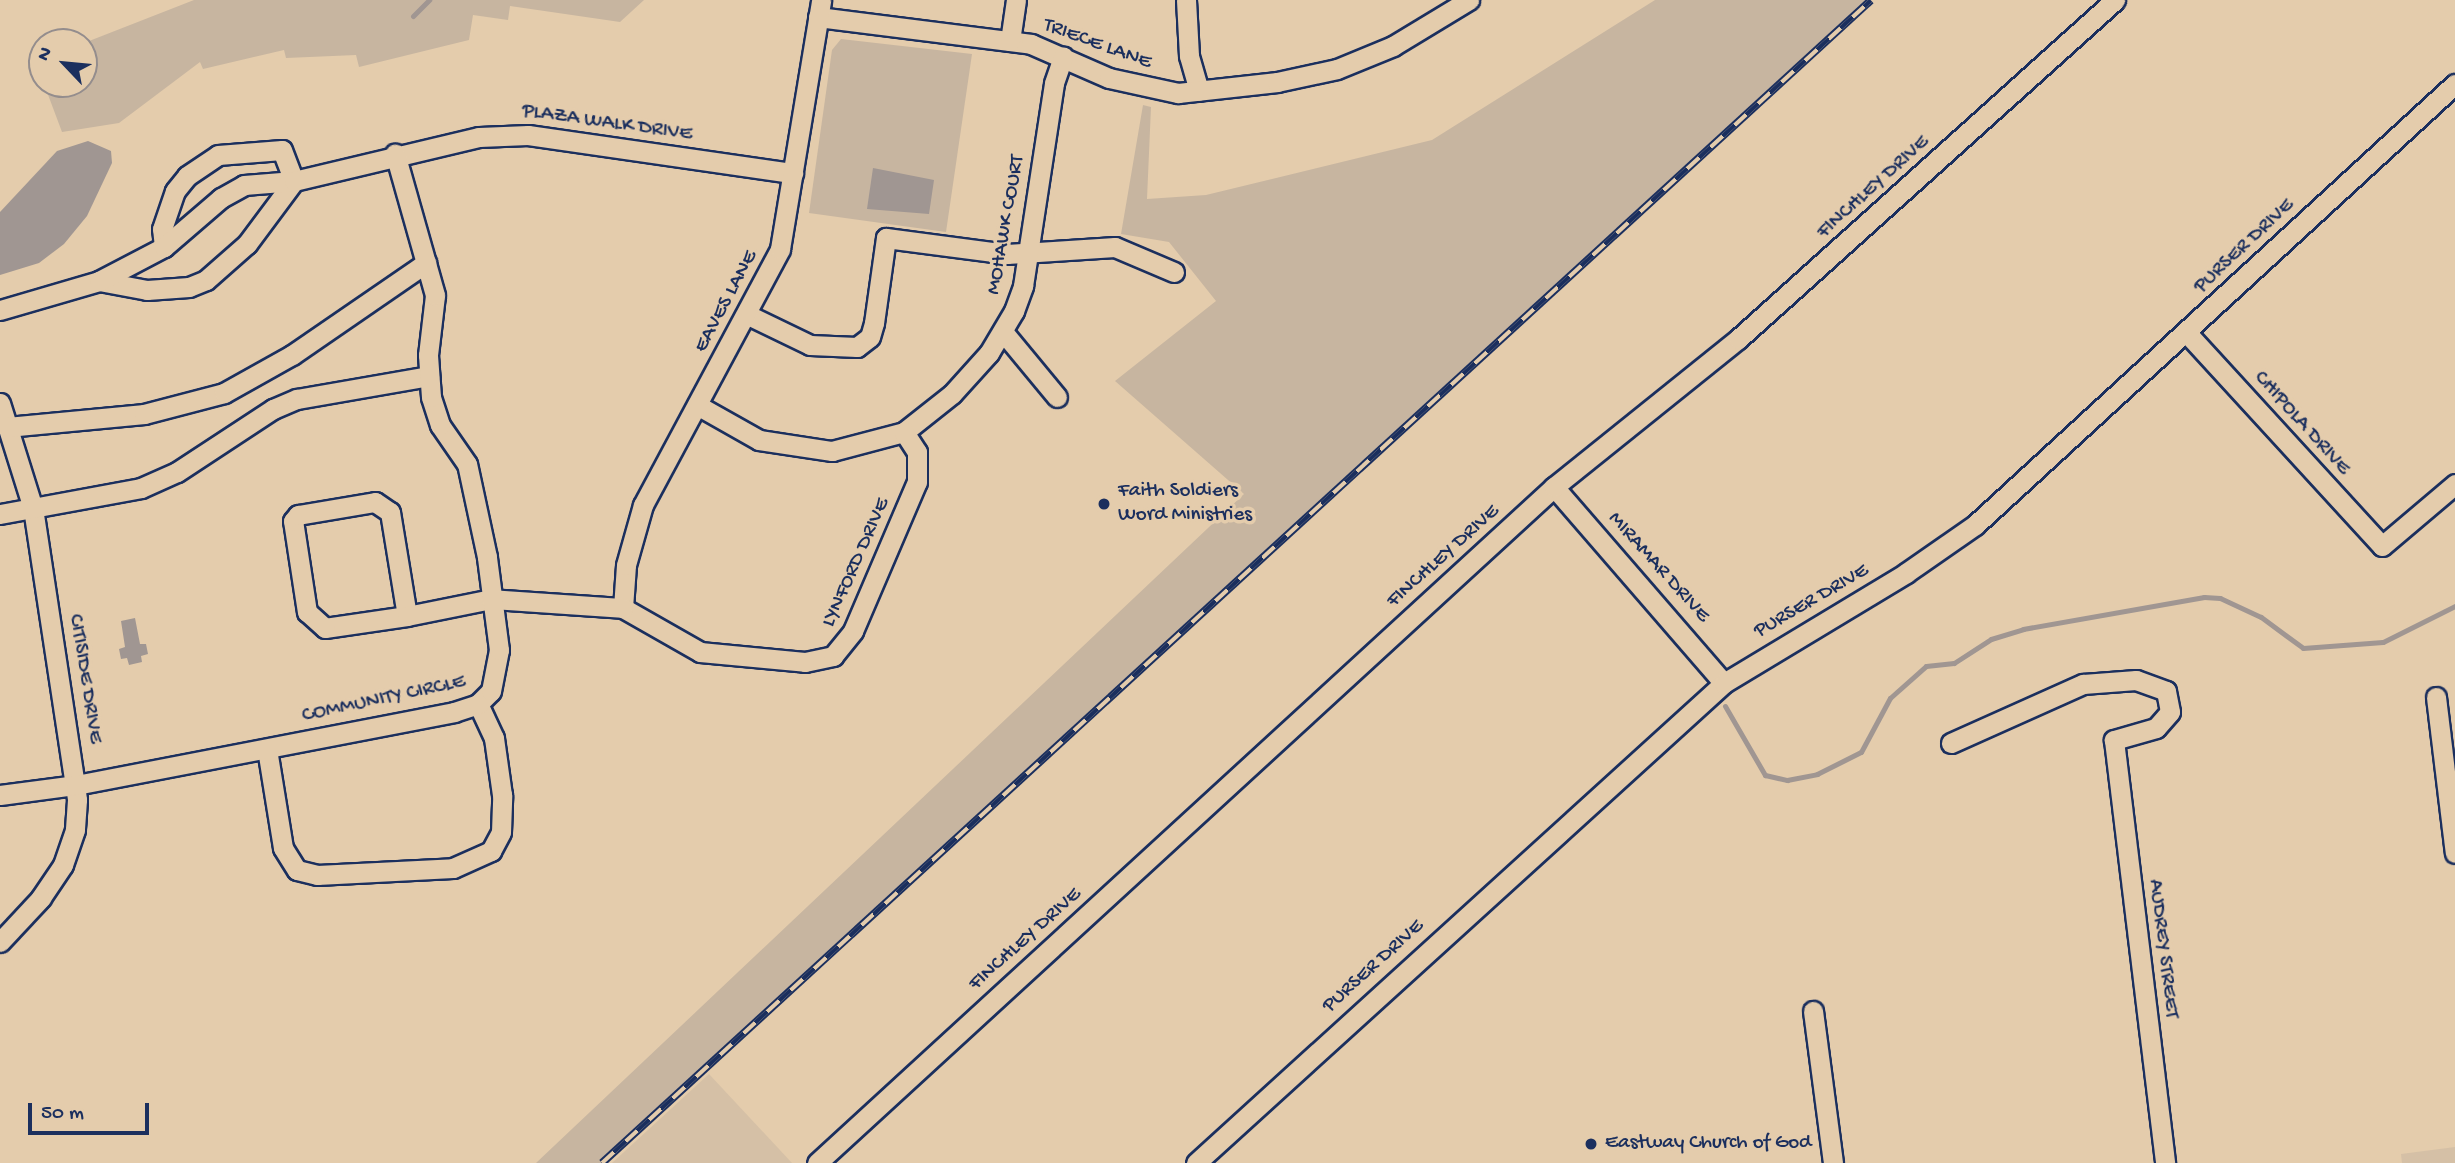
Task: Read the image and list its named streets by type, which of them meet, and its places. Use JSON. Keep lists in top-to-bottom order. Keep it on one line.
{"streets":{"street":["TRIECE LANE","PLAZA WALK DRIVE","FINCHLEY DRIVE","MOHAWK COURT","PURSER DRIVE","EAVES LANE","CHIPOLA DRIVE","LYNFORD DRIVE","MIRAMAR DRIVE","CITISIDE DRIVE","COMMUNITY CIRCLE","AUDREY STREET"]},"crossings":[["TRIECE LANE","MOHAWK COURT"],["TRIECE LANE","EAVES LANE"],["PLAZA WALK DRIVE","EAVES LANE"],["PLAZA WALK DRIVE","COMMUNITY CIRCLE"],["FINCHLEY DRIVE","MIRAMAR DRIVE"],["MOHAWK COURT","EAVES LANE"],["MOHAWK COURT","LYNFORD DRIVE"],["PURSER DRIVE","CHIPOLA DRIVE"],["PURSER DRIVE","MIRAMAR DRIVE"],["EAVES LANE","LYNFORD DRIVE"],["CITISIDE DRIVE","COMMUNITY CIRCLE"]],"places":["Faith Soldiers Word Ministries","Eastway Church of God"],"scale_bar":"50 m","north":"top left"}
